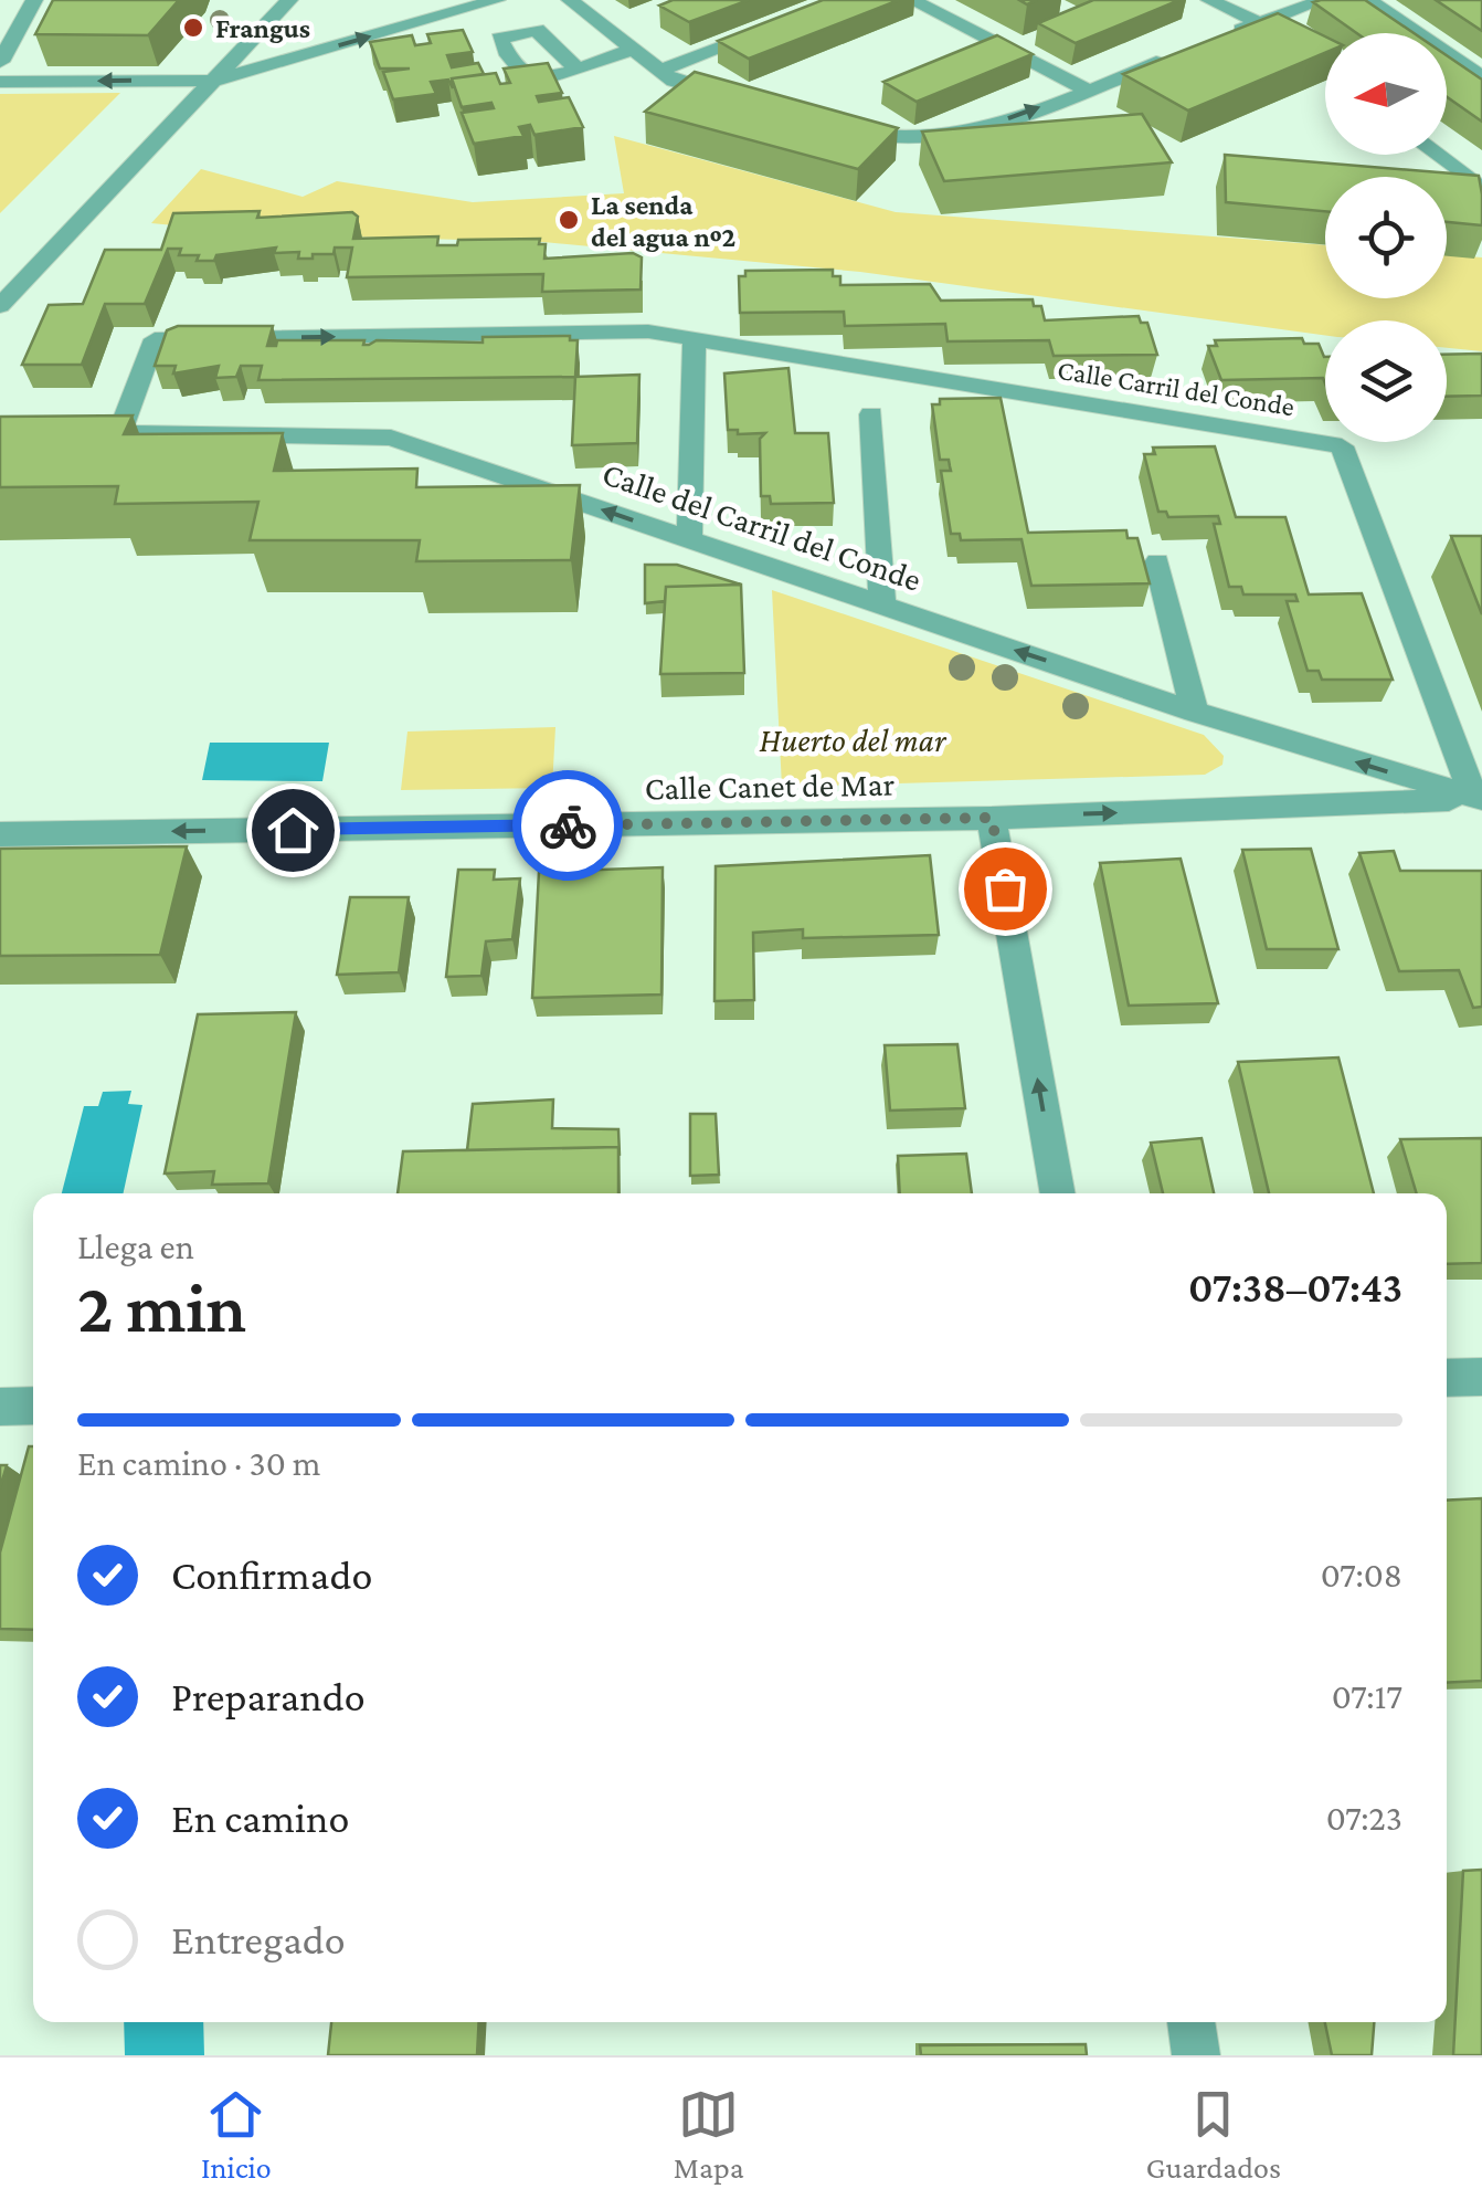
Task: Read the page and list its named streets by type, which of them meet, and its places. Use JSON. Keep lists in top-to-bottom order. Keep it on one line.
{"streets":{"street":["Calle Carril del Conde","Calle del Carril del Conde","Calle Canet de Mar"]},"crossings":[["Calle Carril del Conde","Calle del Carril del Conde"],["Calle Carril del Conde","Calle Canet de Mar"],["Calle del Carril del Conde","Calle Canet de Mar"]],"one_way":["Calle del Carril del Conde"],"parks":["Huerto del mar"],"places":["Frangus","La senda del agua nº2"],"north":"left","page":{"heading":["2 min","Llega en","07:38–07:43"],"bar":"En camino · 30 m","list":[["Confirmado","07:08"],["Preparando","07:17"],["En camino","07:23"],"Entregado"],"tabs":["Inicio","Mapa","Guardados"]}}
